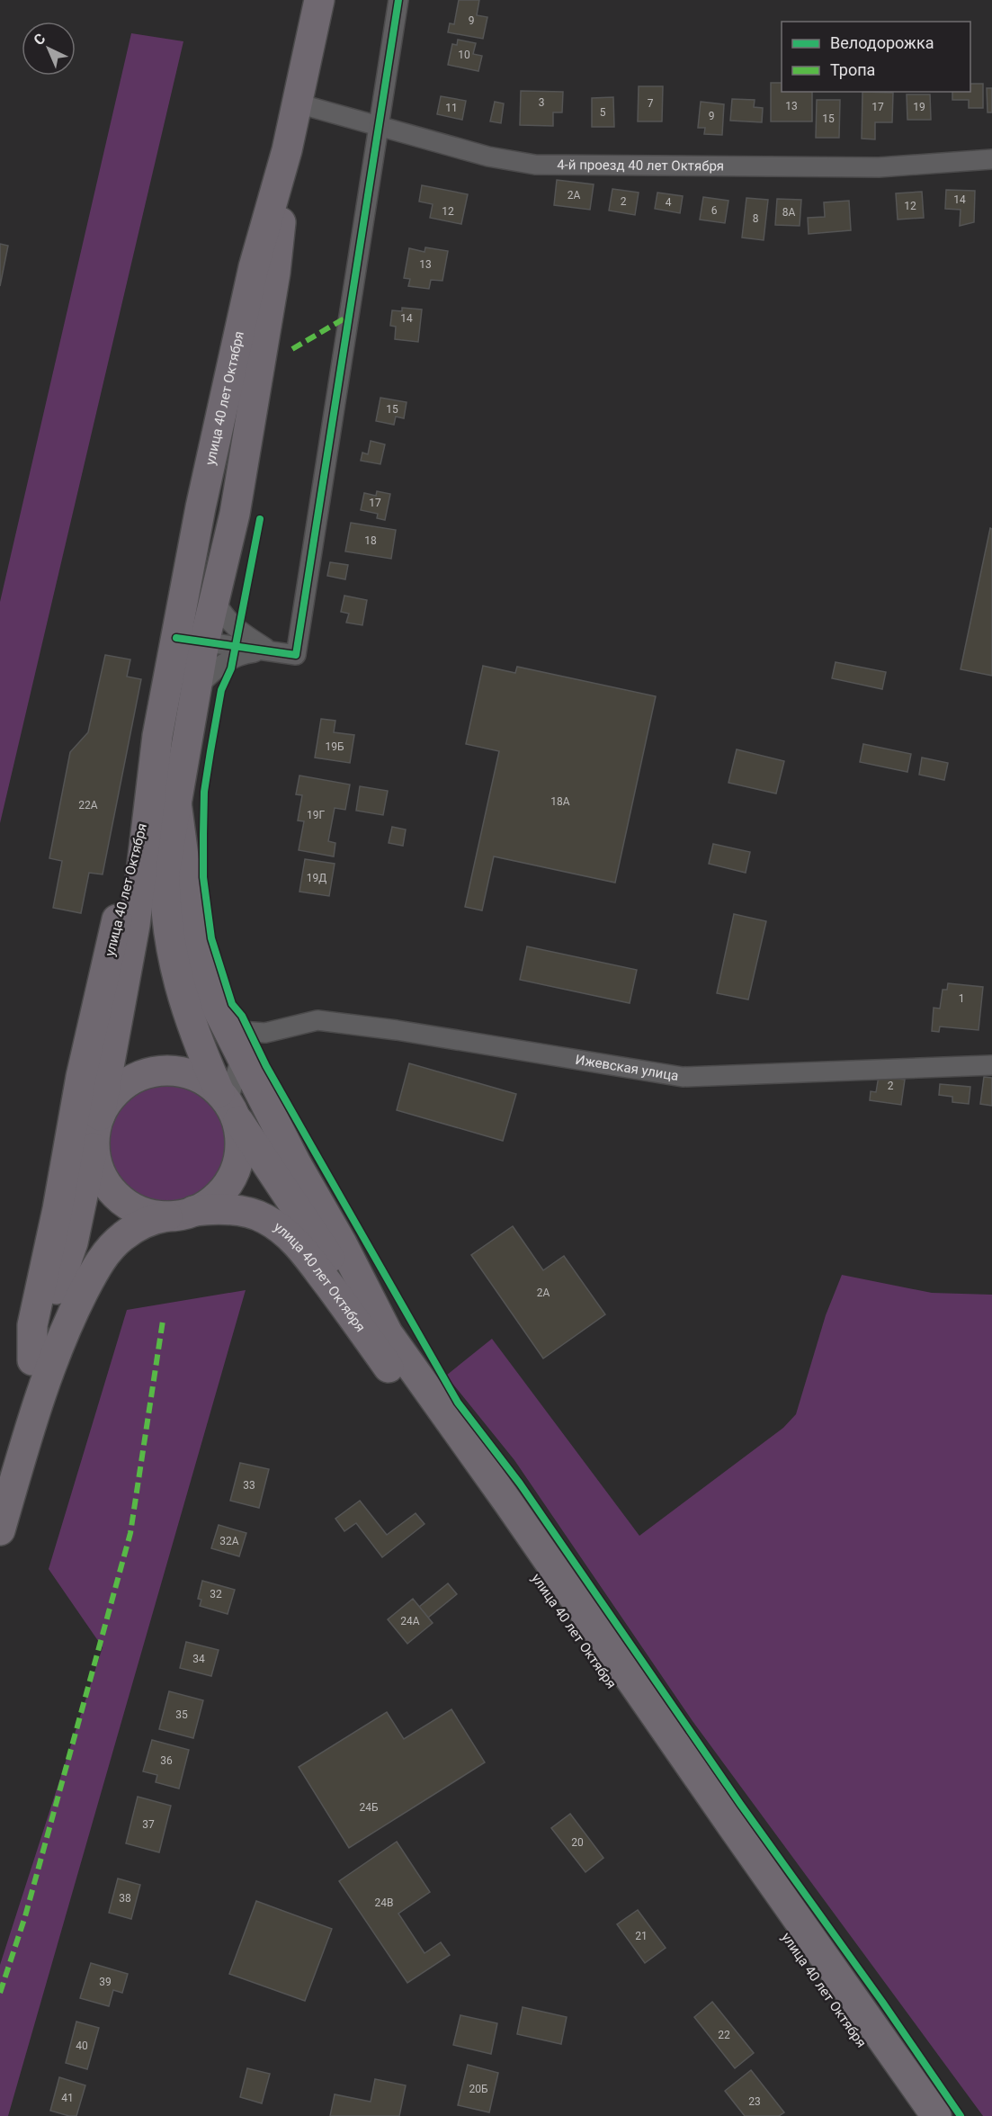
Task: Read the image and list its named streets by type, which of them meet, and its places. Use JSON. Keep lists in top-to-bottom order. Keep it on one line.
{"streets":{"main road":["улица 40 лет Октября"],"street":["4-й проезд 40 лет Октября","Ижевская улица"]},"crossings":[["4-й проезд 40 лет Октября","улица 40 лет Октября"],["улица 40 лет Октября","Ижевская улица"]],"house_numbers":["9","10","3","7","13","17","19","11","5","9","15","2А","14","2","4","12","6","12","8А","8","13","14","15","17","18","19Б","18А","22А","19Г","19Д","1","2","2А","33","32А","32","24А","34","35","36","24Б","37","20","38","24В","21","39","22","40","20Б","41","23"],"legend":["Велодорожка","Тропа"],"north":"top left"}
